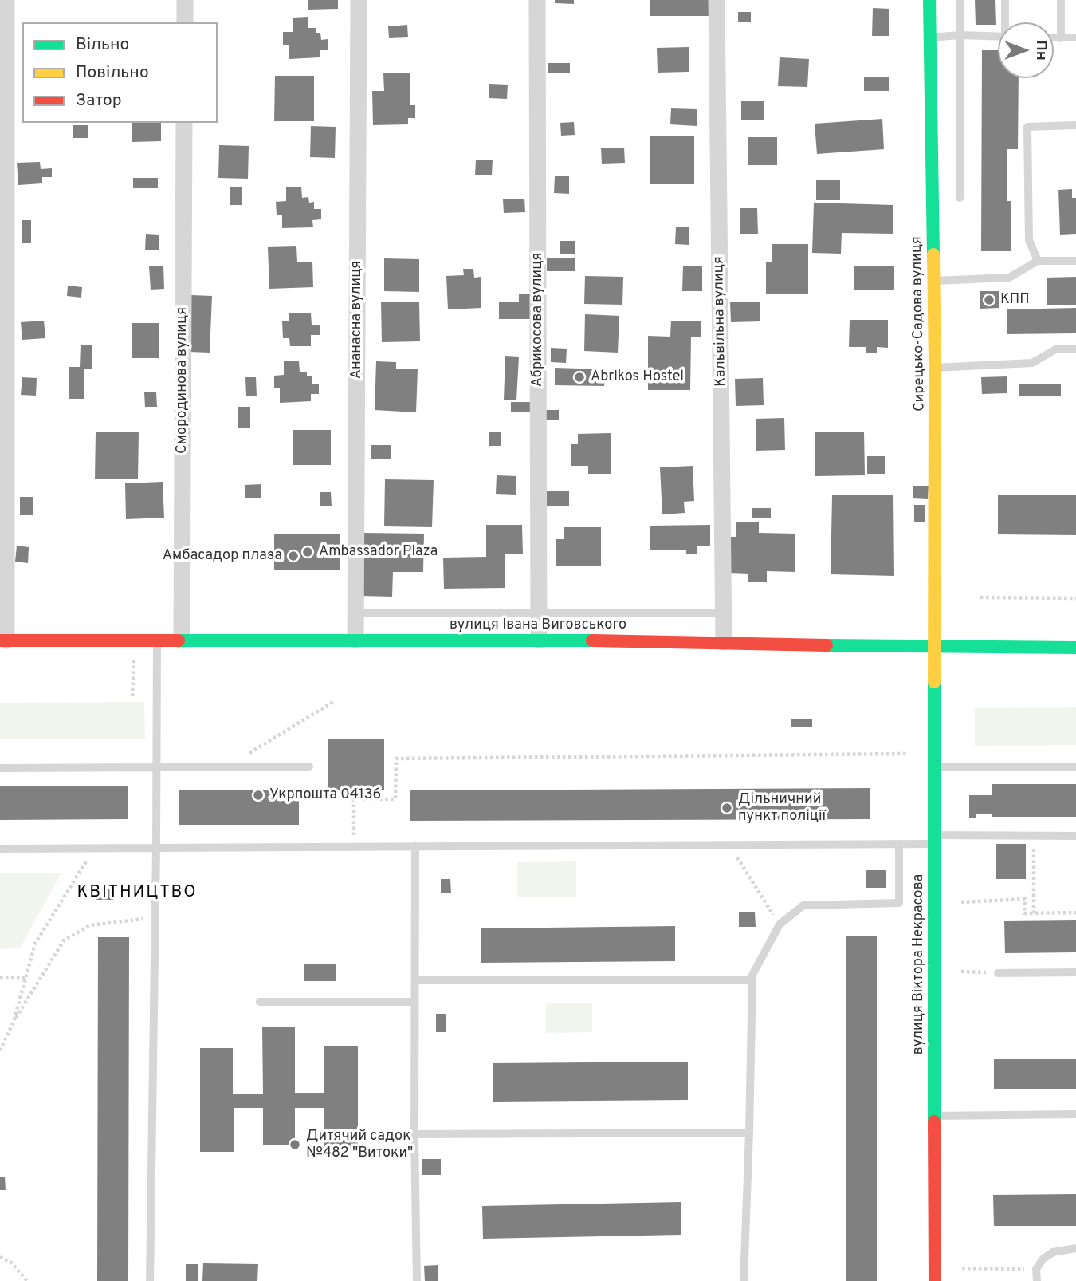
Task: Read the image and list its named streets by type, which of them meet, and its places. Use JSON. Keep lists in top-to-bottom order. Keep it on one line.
{"streets":{"main road":["Сирецько-Садова вулиця","вулиця Івана Виговського","вулиця Віктора Некрасова"],"street":["Ананасна вулиця","Абрикосова вулиця","Кальвільна вулиця","Смородинова вулиця"]},"crossings":[["Ананасна вулиця","вулиця Івана Виговського"],["Абрикосова вулиця","вулиця Івана Виговського"],["Кальвільна вулиця","вулиця Івана Виговського"],["Сирецько-Садова вулиця","вулиця Івана Виговського"],["Сирецько-Садова вулиця","вулиця Віктора Некрасова"],["Смородинова вулиця","вулиця Івана Виговського"],["вулиця Івана Виговського","вулиця Віктора Некрасова"]],"districts":["КВІТНИЦТВО"],"places":["КПП","Abrikos Hostel","Ambassador Plaza","Амбасадор плаза","Укрпошта 04136","Дільничний пункт поліції","Дитячий садок №482 \"Витоки\""],"legend":["Вільно","Повільно","Затор"],"north":"right"}
